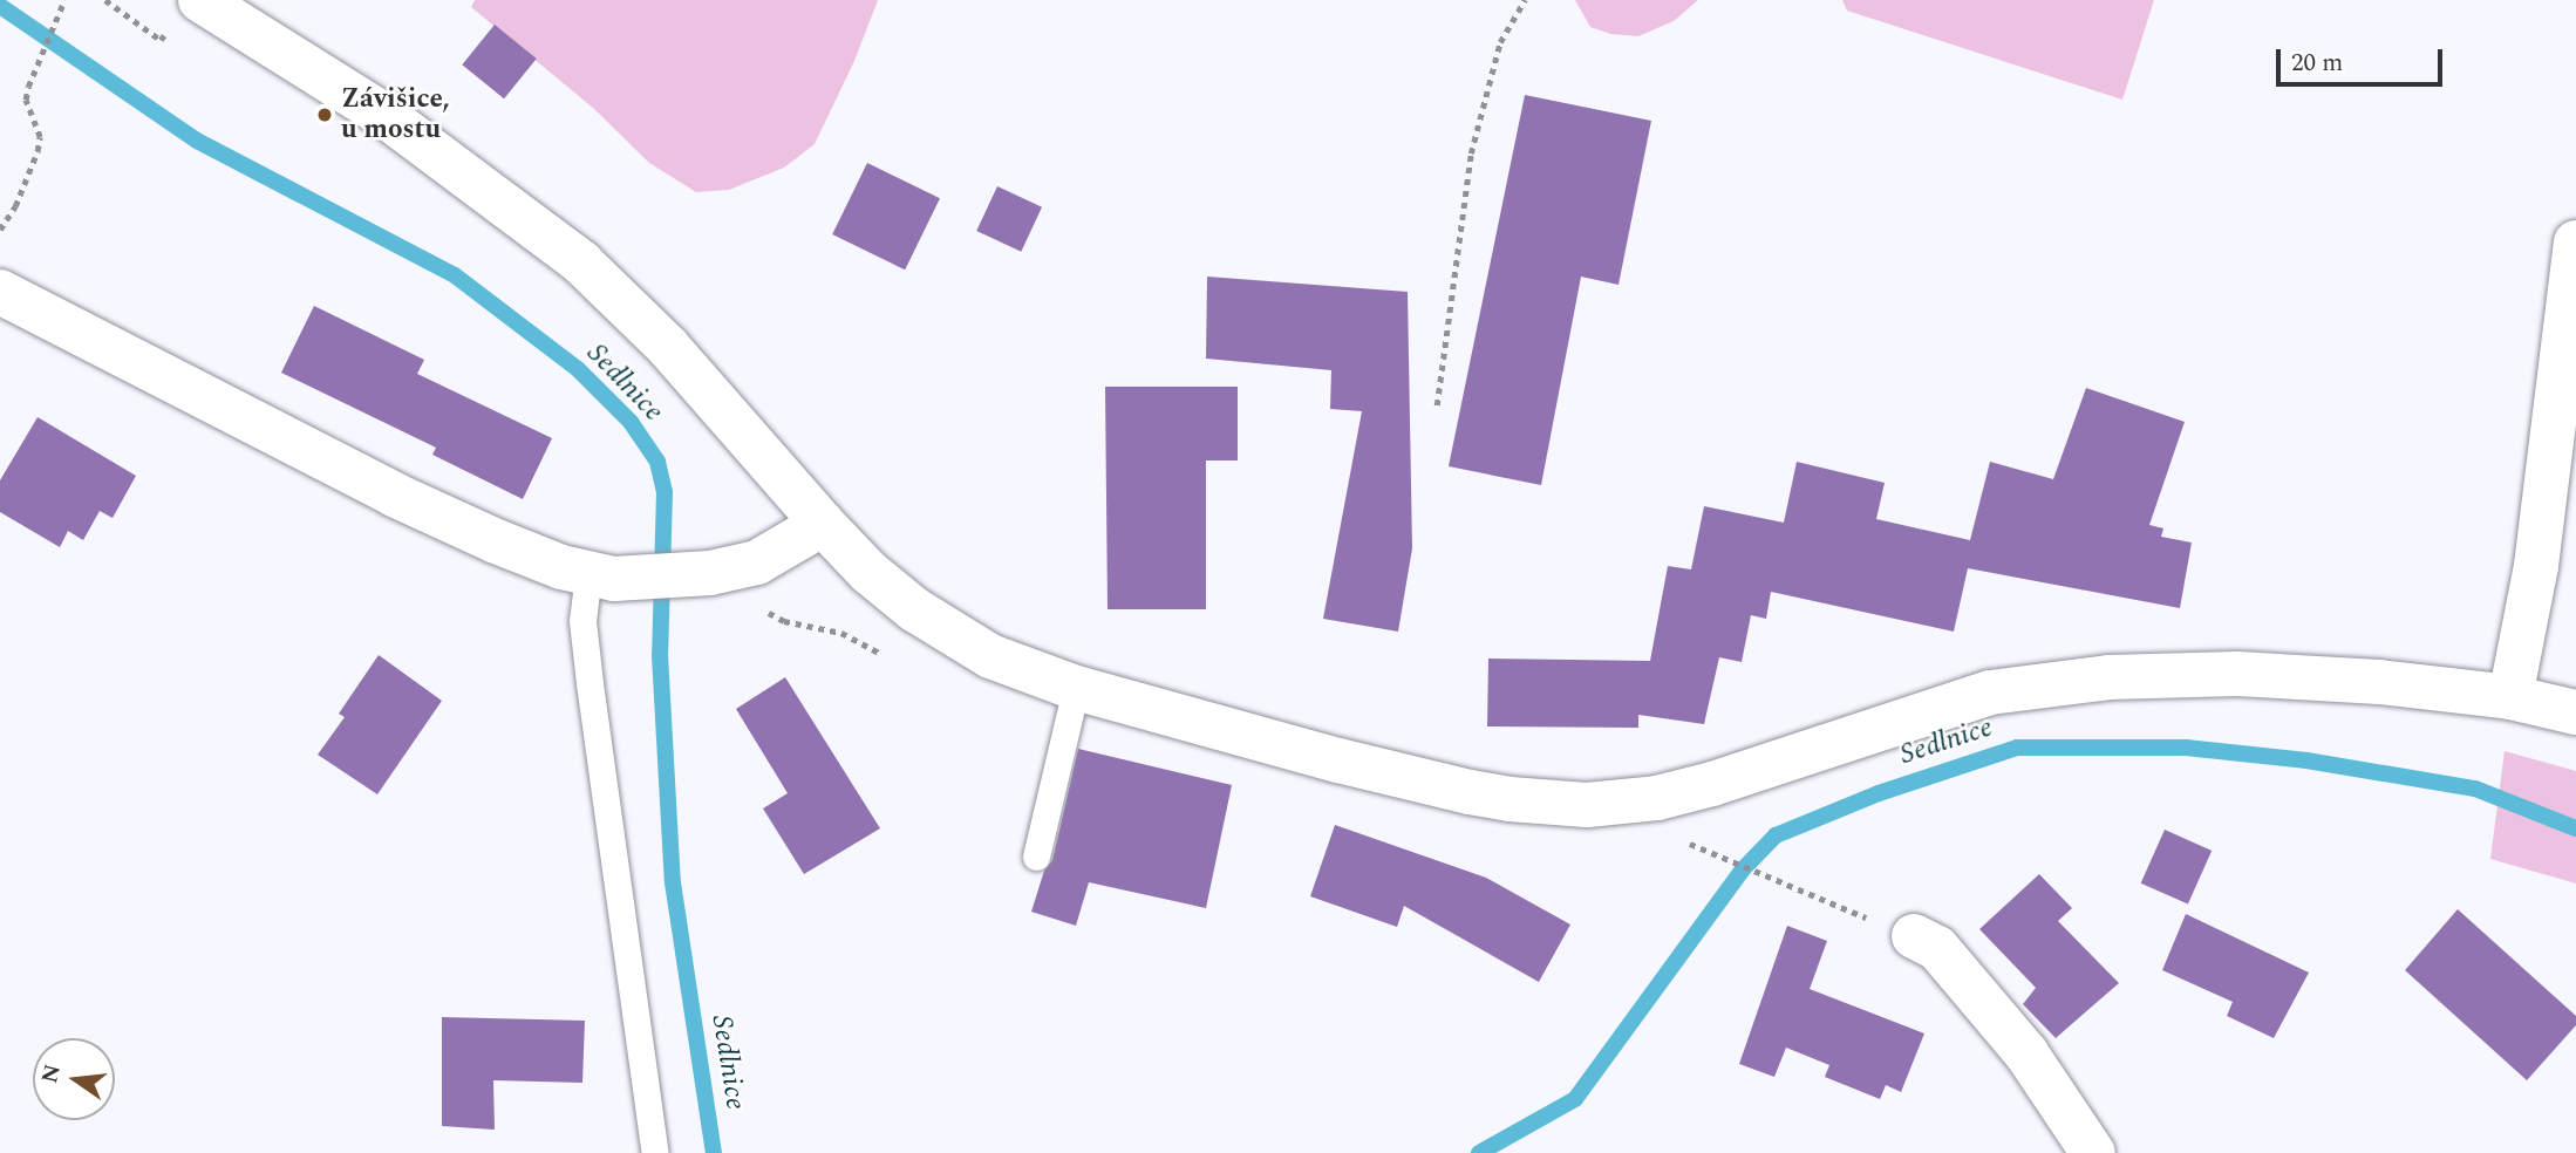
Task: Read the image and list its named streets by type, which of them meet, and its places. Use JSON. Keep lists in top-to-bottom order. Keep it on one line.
{"water":["Sedlnice"],"places":["Závišice, u mostu"],"scale_bar":"20 m","north":"left"}
